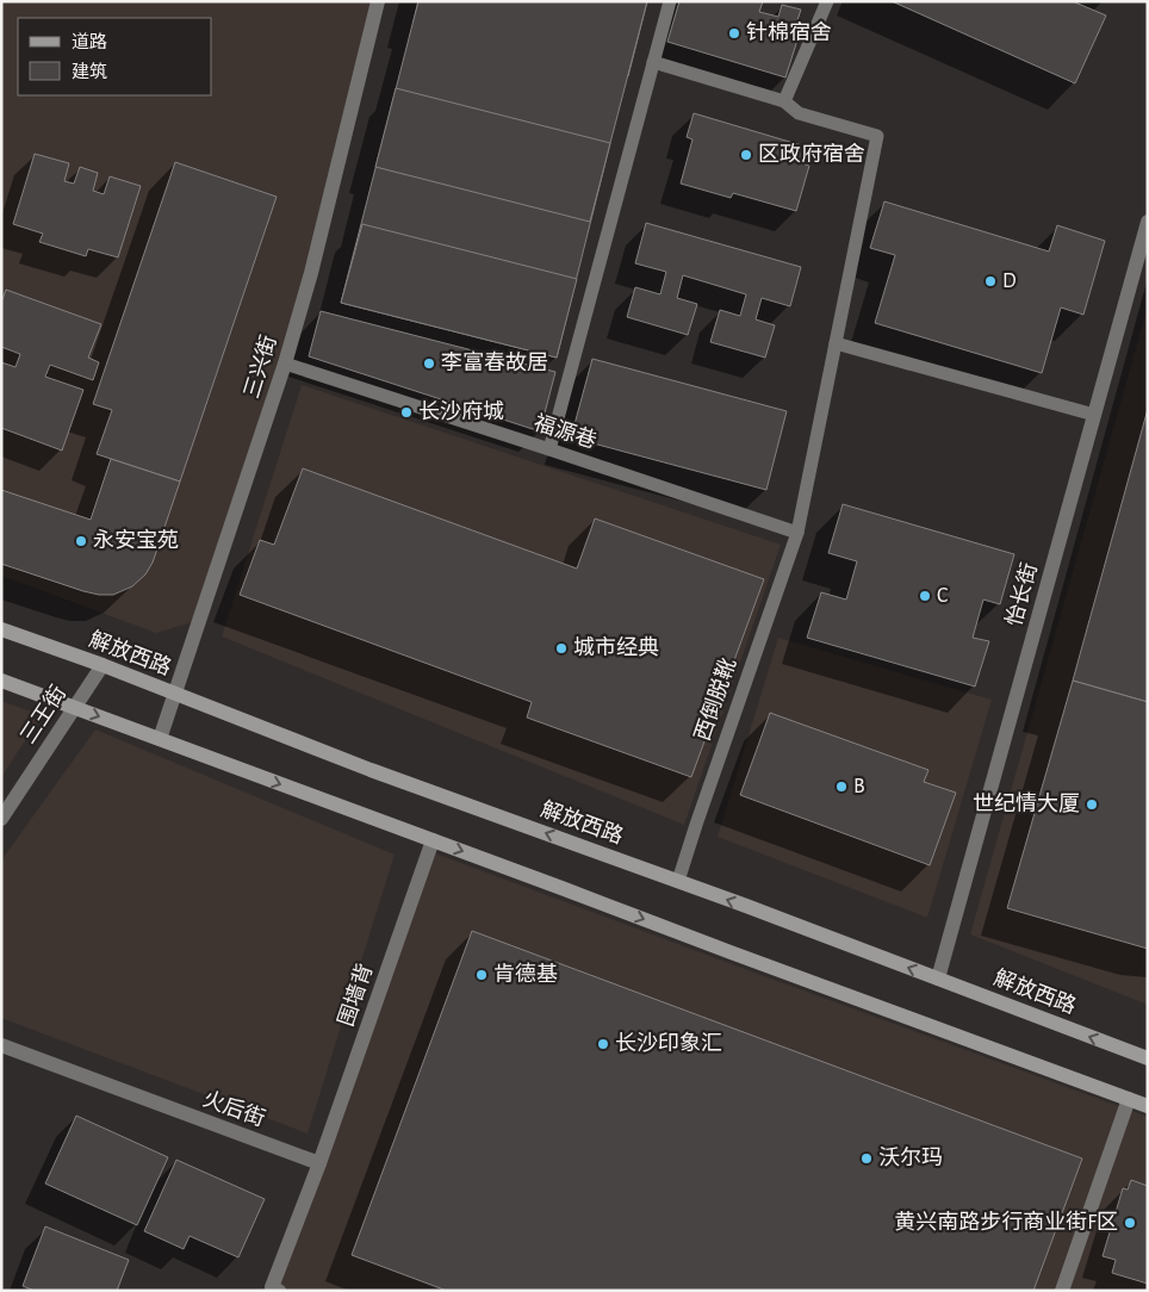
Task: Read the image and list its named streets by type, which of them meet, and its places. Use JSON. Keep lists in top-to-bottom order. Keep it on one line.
{"streets":{"main road":["解放西路"],"street":["三兴街","怡长街","三王街","围墙背","火后街"],"lane":["福源巷","西倒脱靴"]},"crossings":[["三兴街","福源巷"],["三兴街","解放西路"],["福源巷","西倒脱靴"],["怡长街","解放西路"],["解放西路","西倒脱靴"],["解放西路","三王街"],["围墙背","火后街"]],"places":["针棉宿舍","区政府宿舍","D","李富春故居","长沙府城","永安宝苑","C","城市经典","B","世纪情大厦","肯德基","长沙印象汇","沃尔玛","黄兴南路步行商业街F区"],"legend":["道路","建筑"]}
